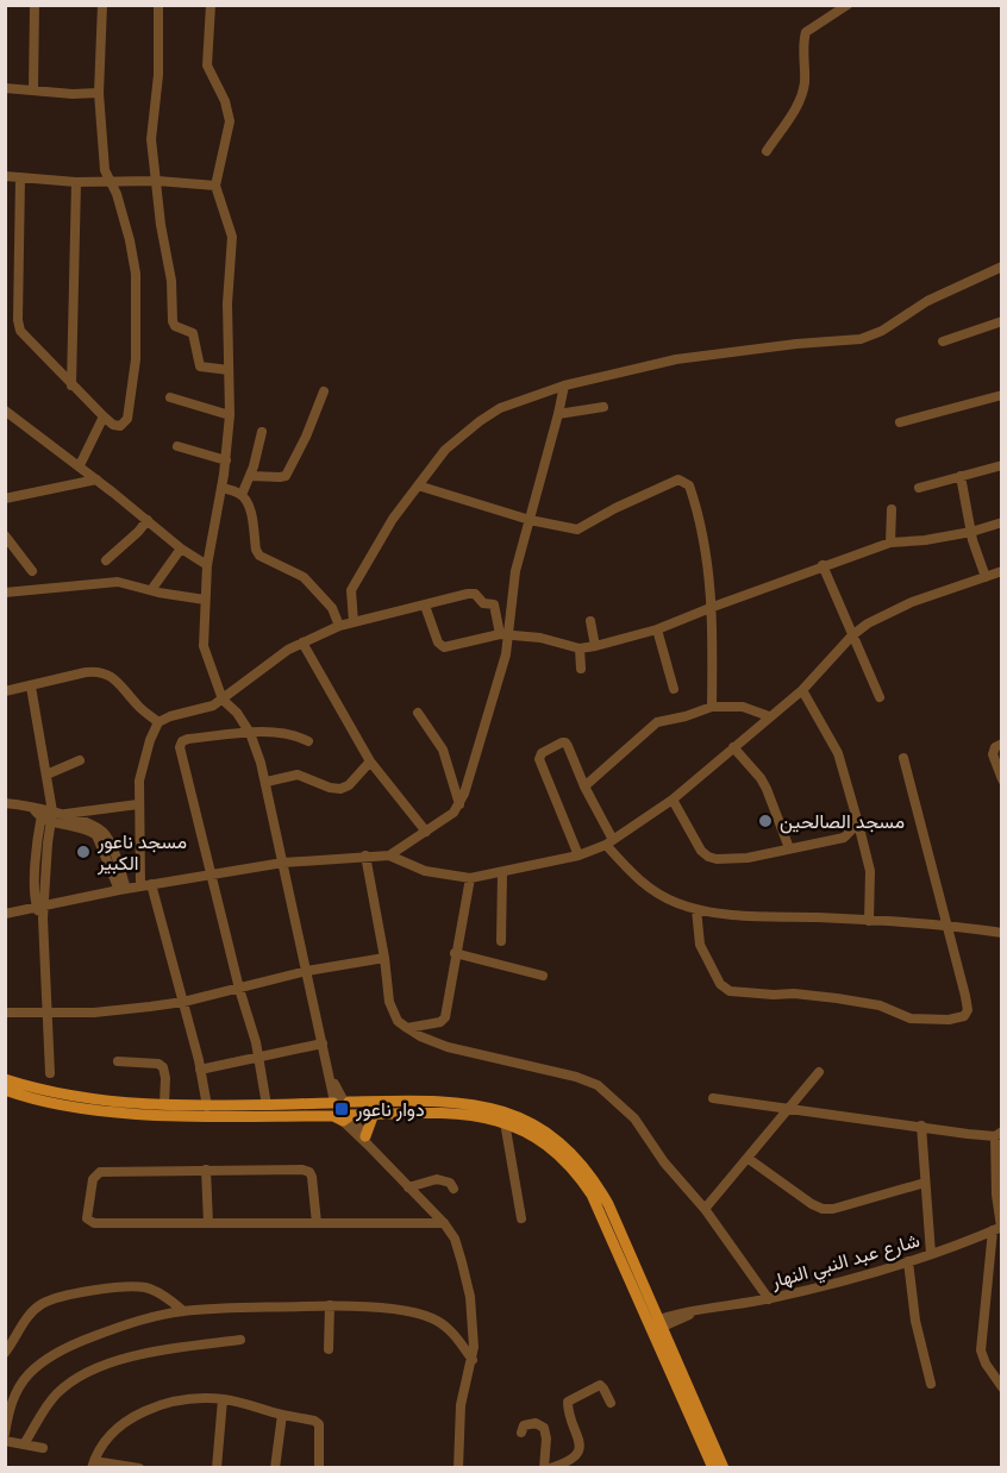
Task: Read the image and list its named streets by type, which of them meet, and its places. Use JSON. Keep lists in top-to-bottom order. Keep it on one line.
{"streets":{"street":["شارع عبد النبي النهار"]},"places":{"other":["مسجد الصالحين","مسجد ناعور الكبير"],"transit":["دوار ناعور"]}}
